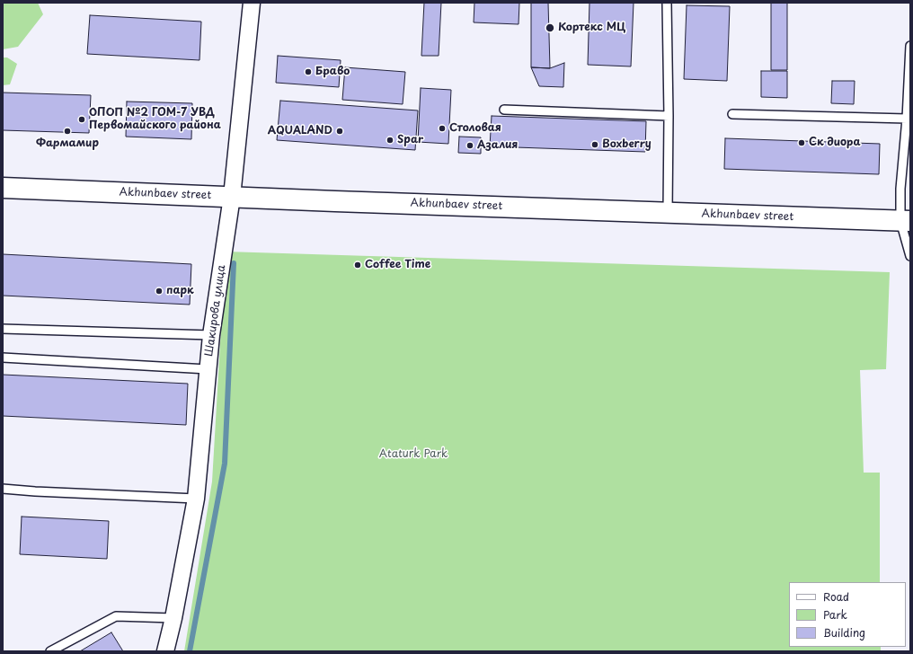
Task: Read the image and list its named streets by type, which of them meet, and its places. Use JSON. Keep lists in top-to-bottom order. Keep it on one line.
{"streets":{"main road":["Akhunbaev street"],"street":["Шакирова улица"]},"crossings":[["Akhunbaev street","Шакирова улица"]],"parks":["Ataturk Park"],"places":["Кортекс МЦ","Браво","ОПОП №2 ГОМ-7 УВД Первомайского района","Столовая","Фармамир","AQUALAND","Spar","Ск диора","Boxberry","Азалия","Coffee Time","парк"],"legend":["Road","Park","Building"]}
